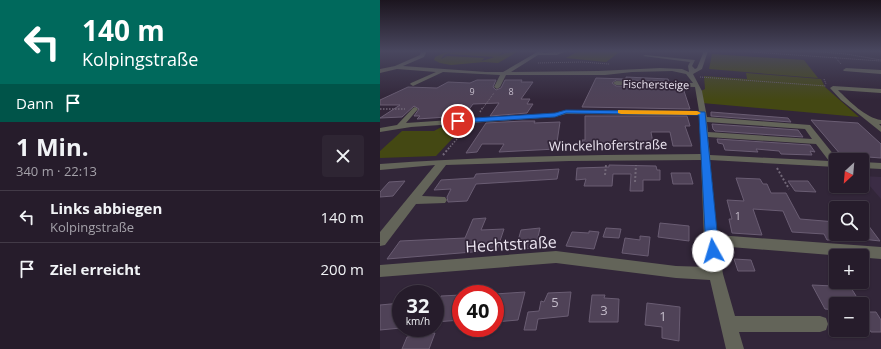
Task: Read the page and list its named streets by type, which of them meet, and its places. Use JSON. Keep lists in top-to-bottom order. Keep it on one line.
{"streets":{"street":["Fischersteige","Winckelhoferstraße","Hechtstraße"]},"crossings":[["Fischersteige","Winckelhoferstraße"],["Fischersteige","Hechtstraße"]],"house_numbers":["9","8","1","5","3","1"],"north":"bottom left","page":{"turn":["140 m","Kolpingstraße"],"then":"Dann","heading":["1 Min.","340 m · 22:13"],"map_buttons":["+","−"],"list":[{"name":"Links abbiegen","note":"Kolpingstraße","value":"140 m"},{"name":"Ziel erreicht","value":"200 m"}],"speed":"32 km/h","limit":"40"}}
